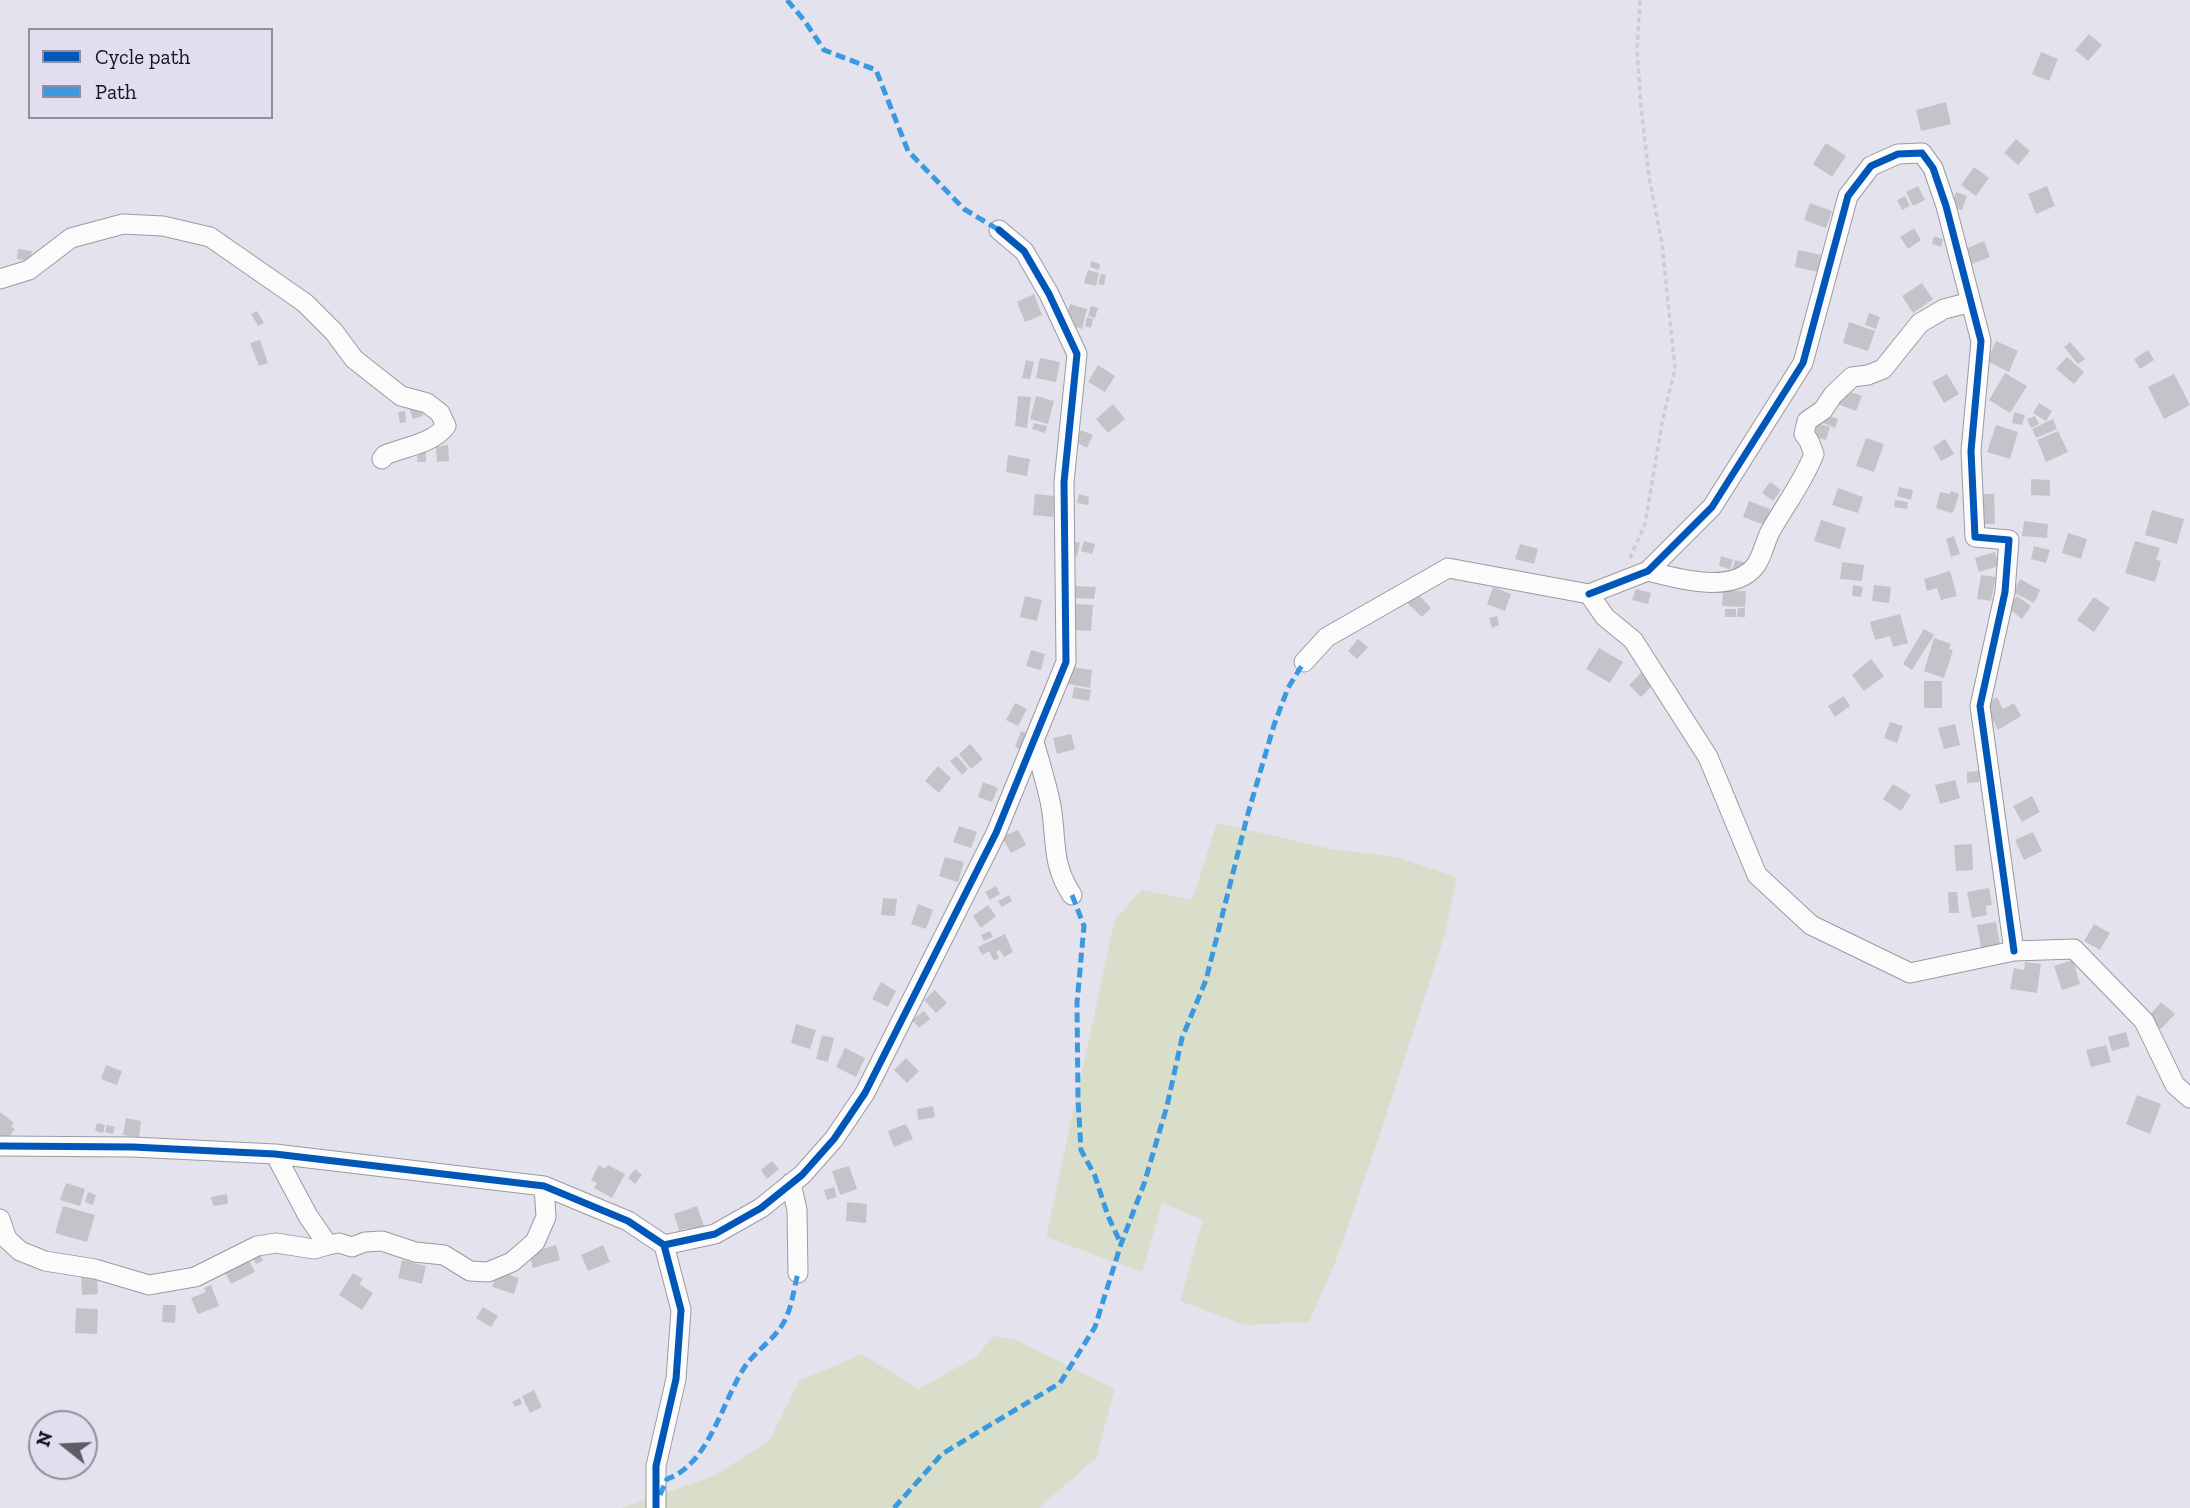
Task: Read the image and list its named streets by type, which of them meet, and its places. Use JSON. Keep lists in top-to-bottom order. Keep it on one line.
{"legend":["Cycle path","Path"],"north":"left"}
